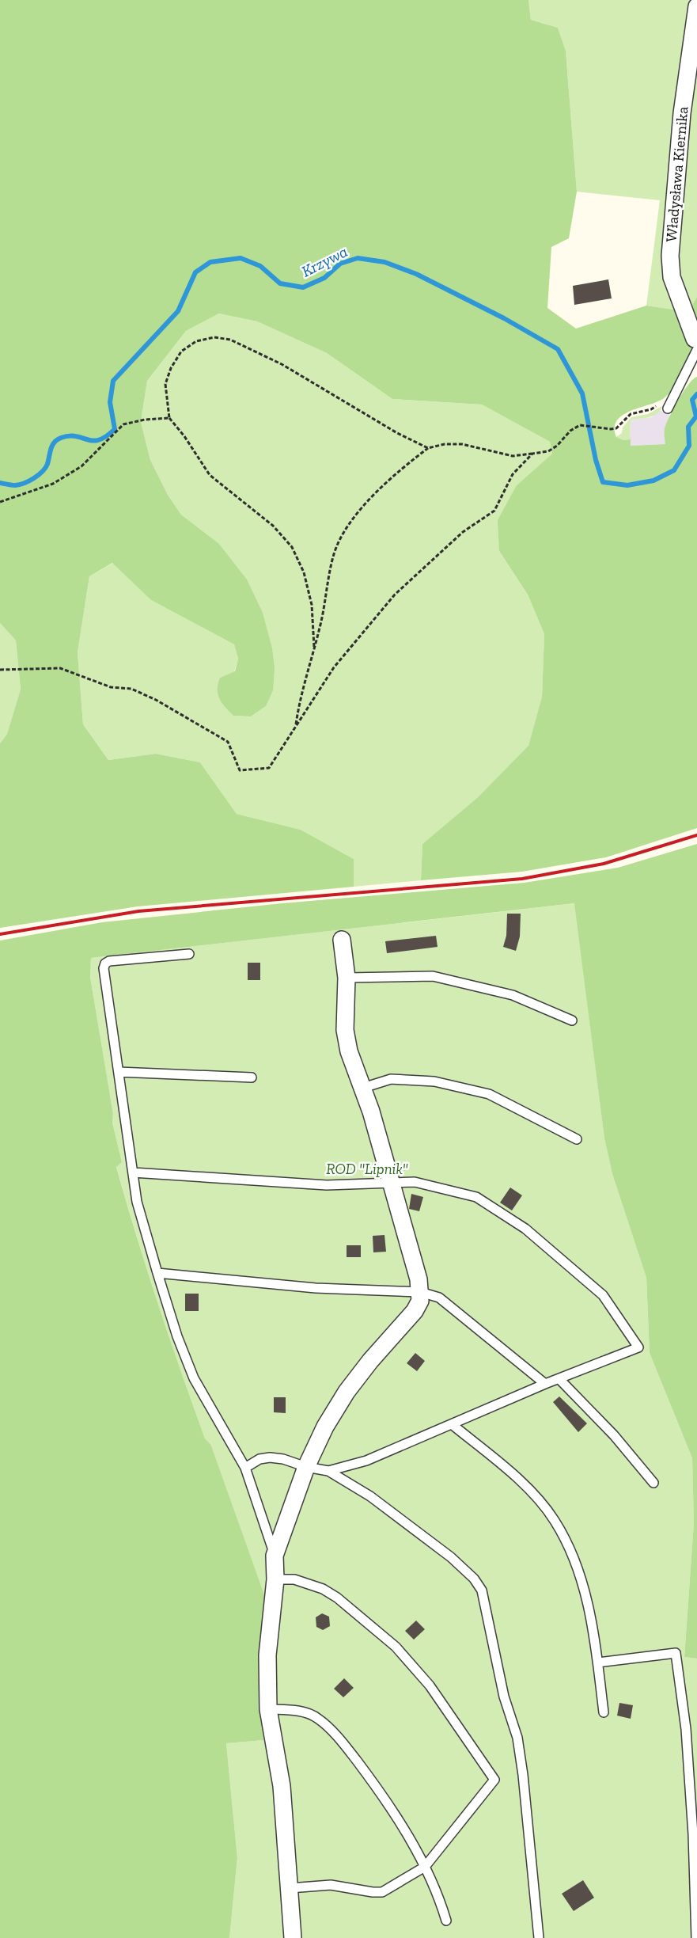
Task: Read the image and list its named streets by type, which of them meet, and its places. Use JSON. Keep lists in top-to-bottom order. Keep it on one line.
{"streets":{"street":["Władysława Kiernika"]},"water":["Krzywa"],"parks":["ROD \"Lipnik\""]}
